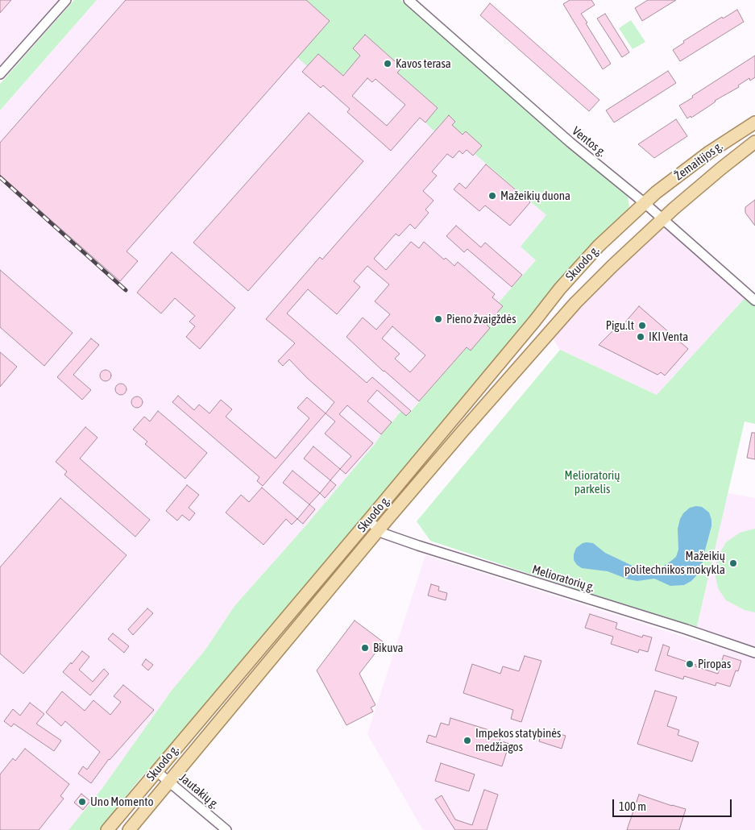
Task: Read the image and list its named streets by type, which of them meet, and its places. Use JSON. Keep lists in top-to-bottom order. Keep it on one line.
{"streets":{"main road":["Žemaitijos g.","Skuodo g."],"street":["Ventos g.","Melioratorių g.","Jautakių g."]},"crossings":[["Ventos g.","Žemaitijos g."],["Ventos g.","Skuodo g."],["Žemaitijos g.","Skuodo g."],["Skuodo g.","Melioratorių g."],["Skuodo g.","Jautakių g."]],"parks":["Melioratorių parkelis"],"places":["Kavos terasa","Mažeikių duona","Pieno žvaigždės","Pigu.lt","IKI Venta","Mažeikių politechnikos mokykla","Bikuva","Piropas","Impekos statybinės medžiagos","Uno Momento"],"scale_bar":"100 m"}
